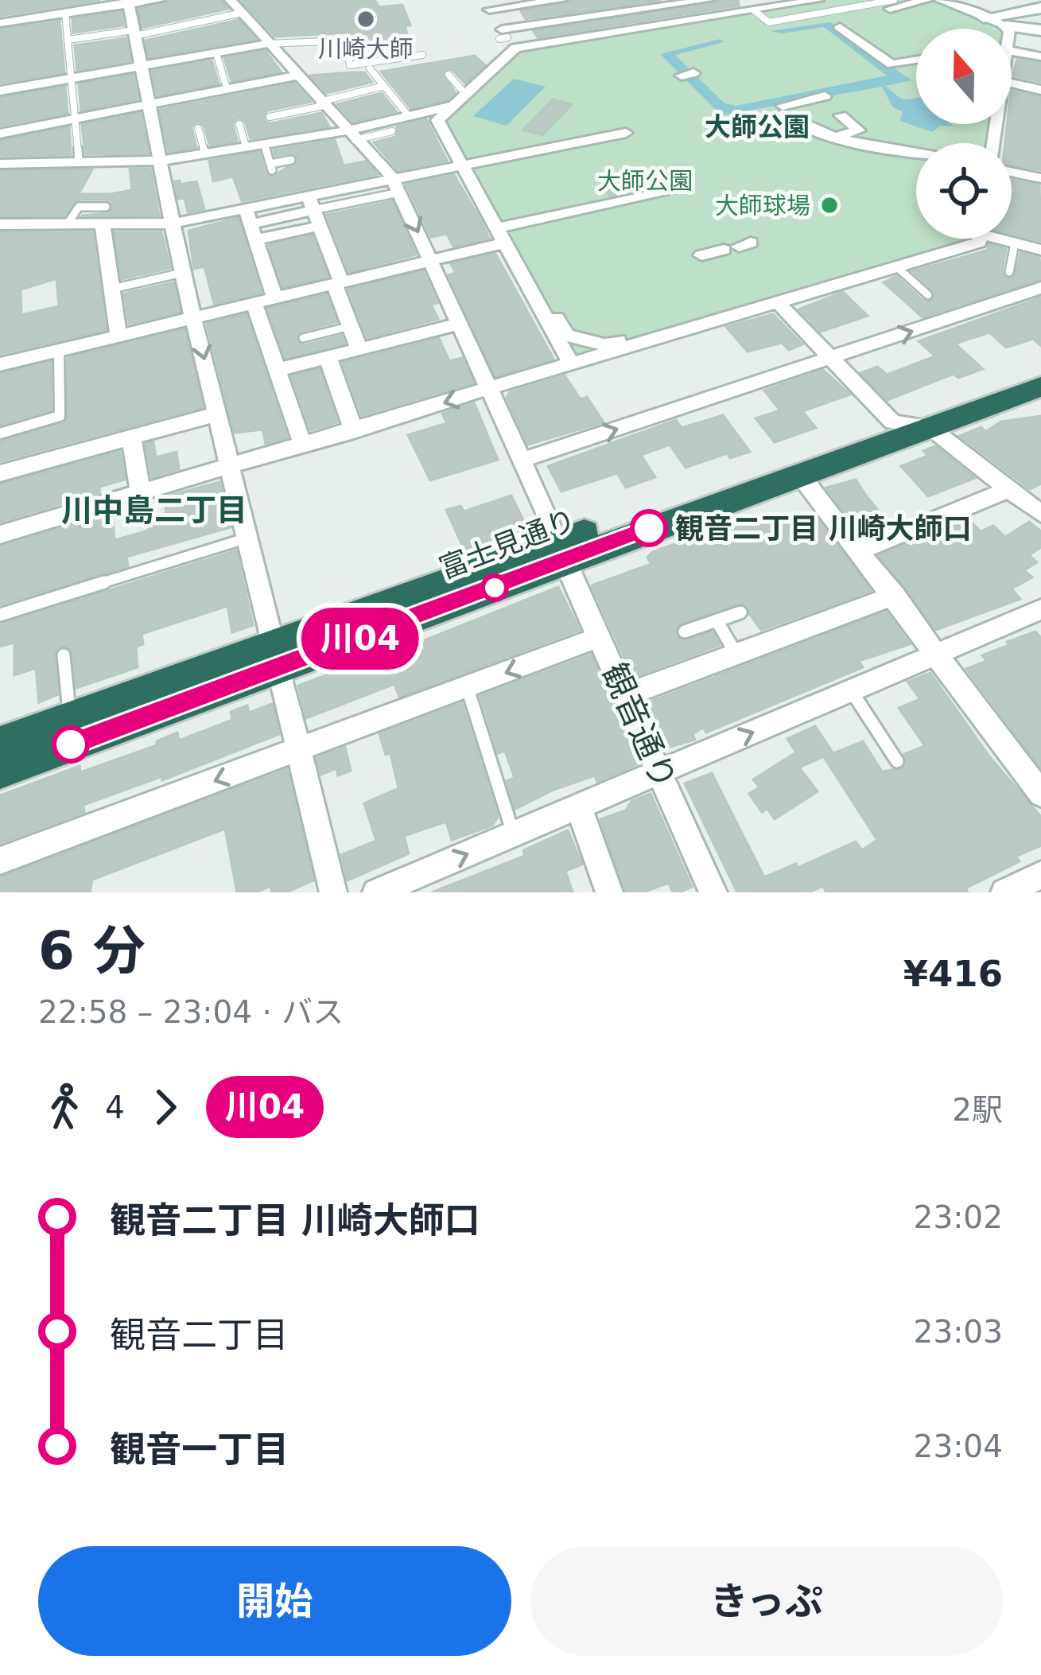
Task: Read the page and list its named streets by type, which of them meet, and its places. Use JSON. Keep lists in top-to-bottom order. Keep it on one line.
{"streets":{"highway":["富士見通り"],"street":["観音通り"]},"crossings":[["富士見通り","観音通り"]],"districts":["大師公園","川中島二丁目"],"parks":["大師公園"],"places":["川崎大師","大師球場","観音二丁目 川崎大師口"],"lines":["bus line 川04"],"north":"top","page":{"on_map":"川04","heading":["6 分","22:58 – 23:04 · バス","¥416"],"legs":["4","川04","2駅"],"list":[{"name":"観音二丁目 川崎大師口","value":"23:02"},{"name":"観音二丁目","value":"23:03"},{"name":"観音一丁目","value":"23:04"}],"buttons":["開始","きっぷ"]}}
